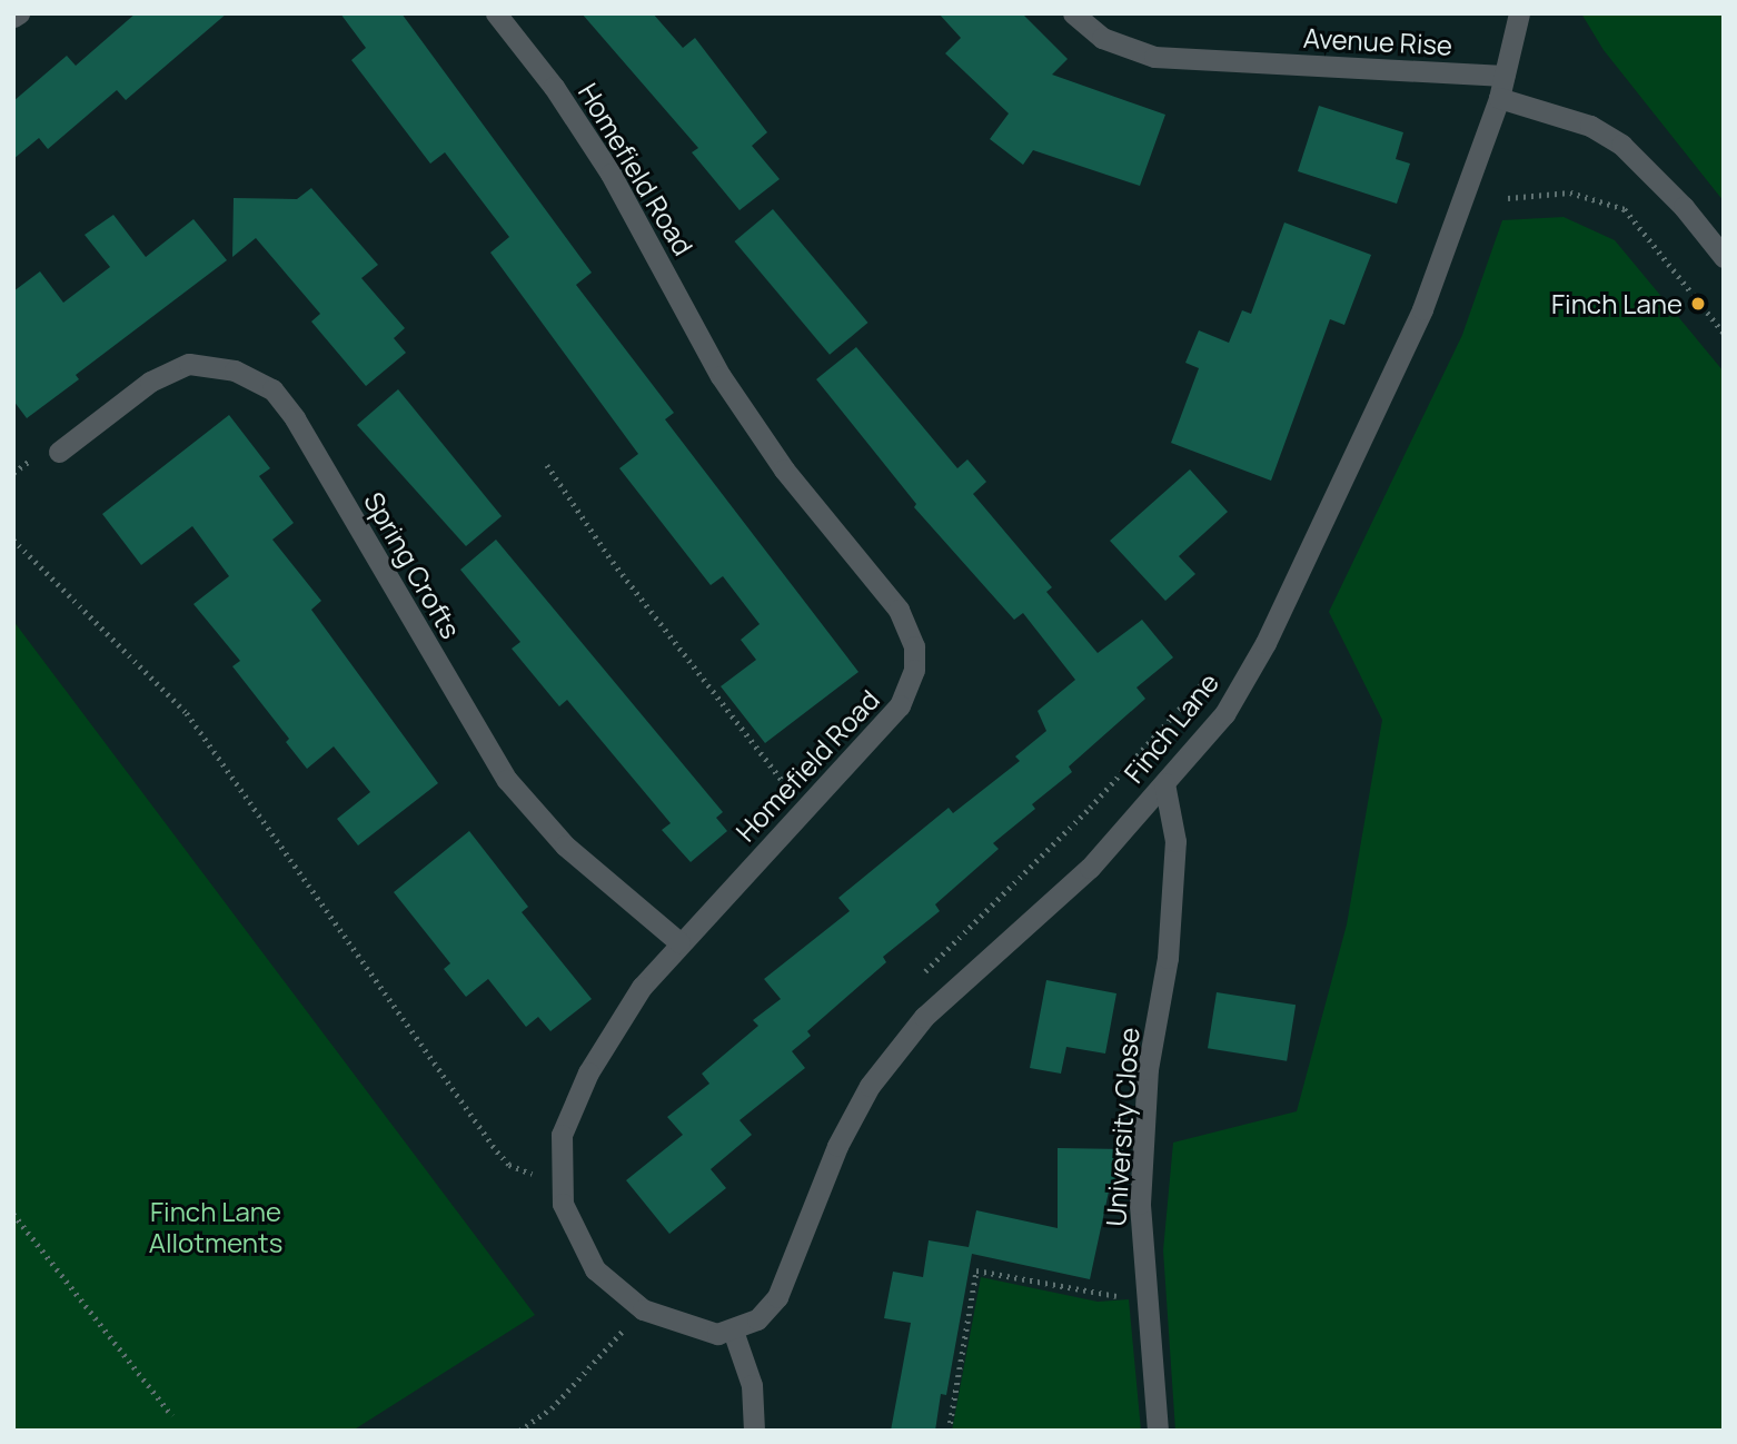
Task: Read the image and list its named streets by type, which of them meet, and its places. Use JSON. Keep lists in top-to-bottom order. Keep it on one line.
{"streets":{"street":["Avenue Rise","Homefield Road","Spring Crofts","Finch Lane","University Close"]},"crossings":[["Avenue Rise","Finch Lane"],["Homefield Road","Spring Crofts"],["Homefield Road","Finch Lane"],["Finch Lane","University Close"]],"parks":["Finch Lane Allotments"],"places":["Finch Lane"]}
